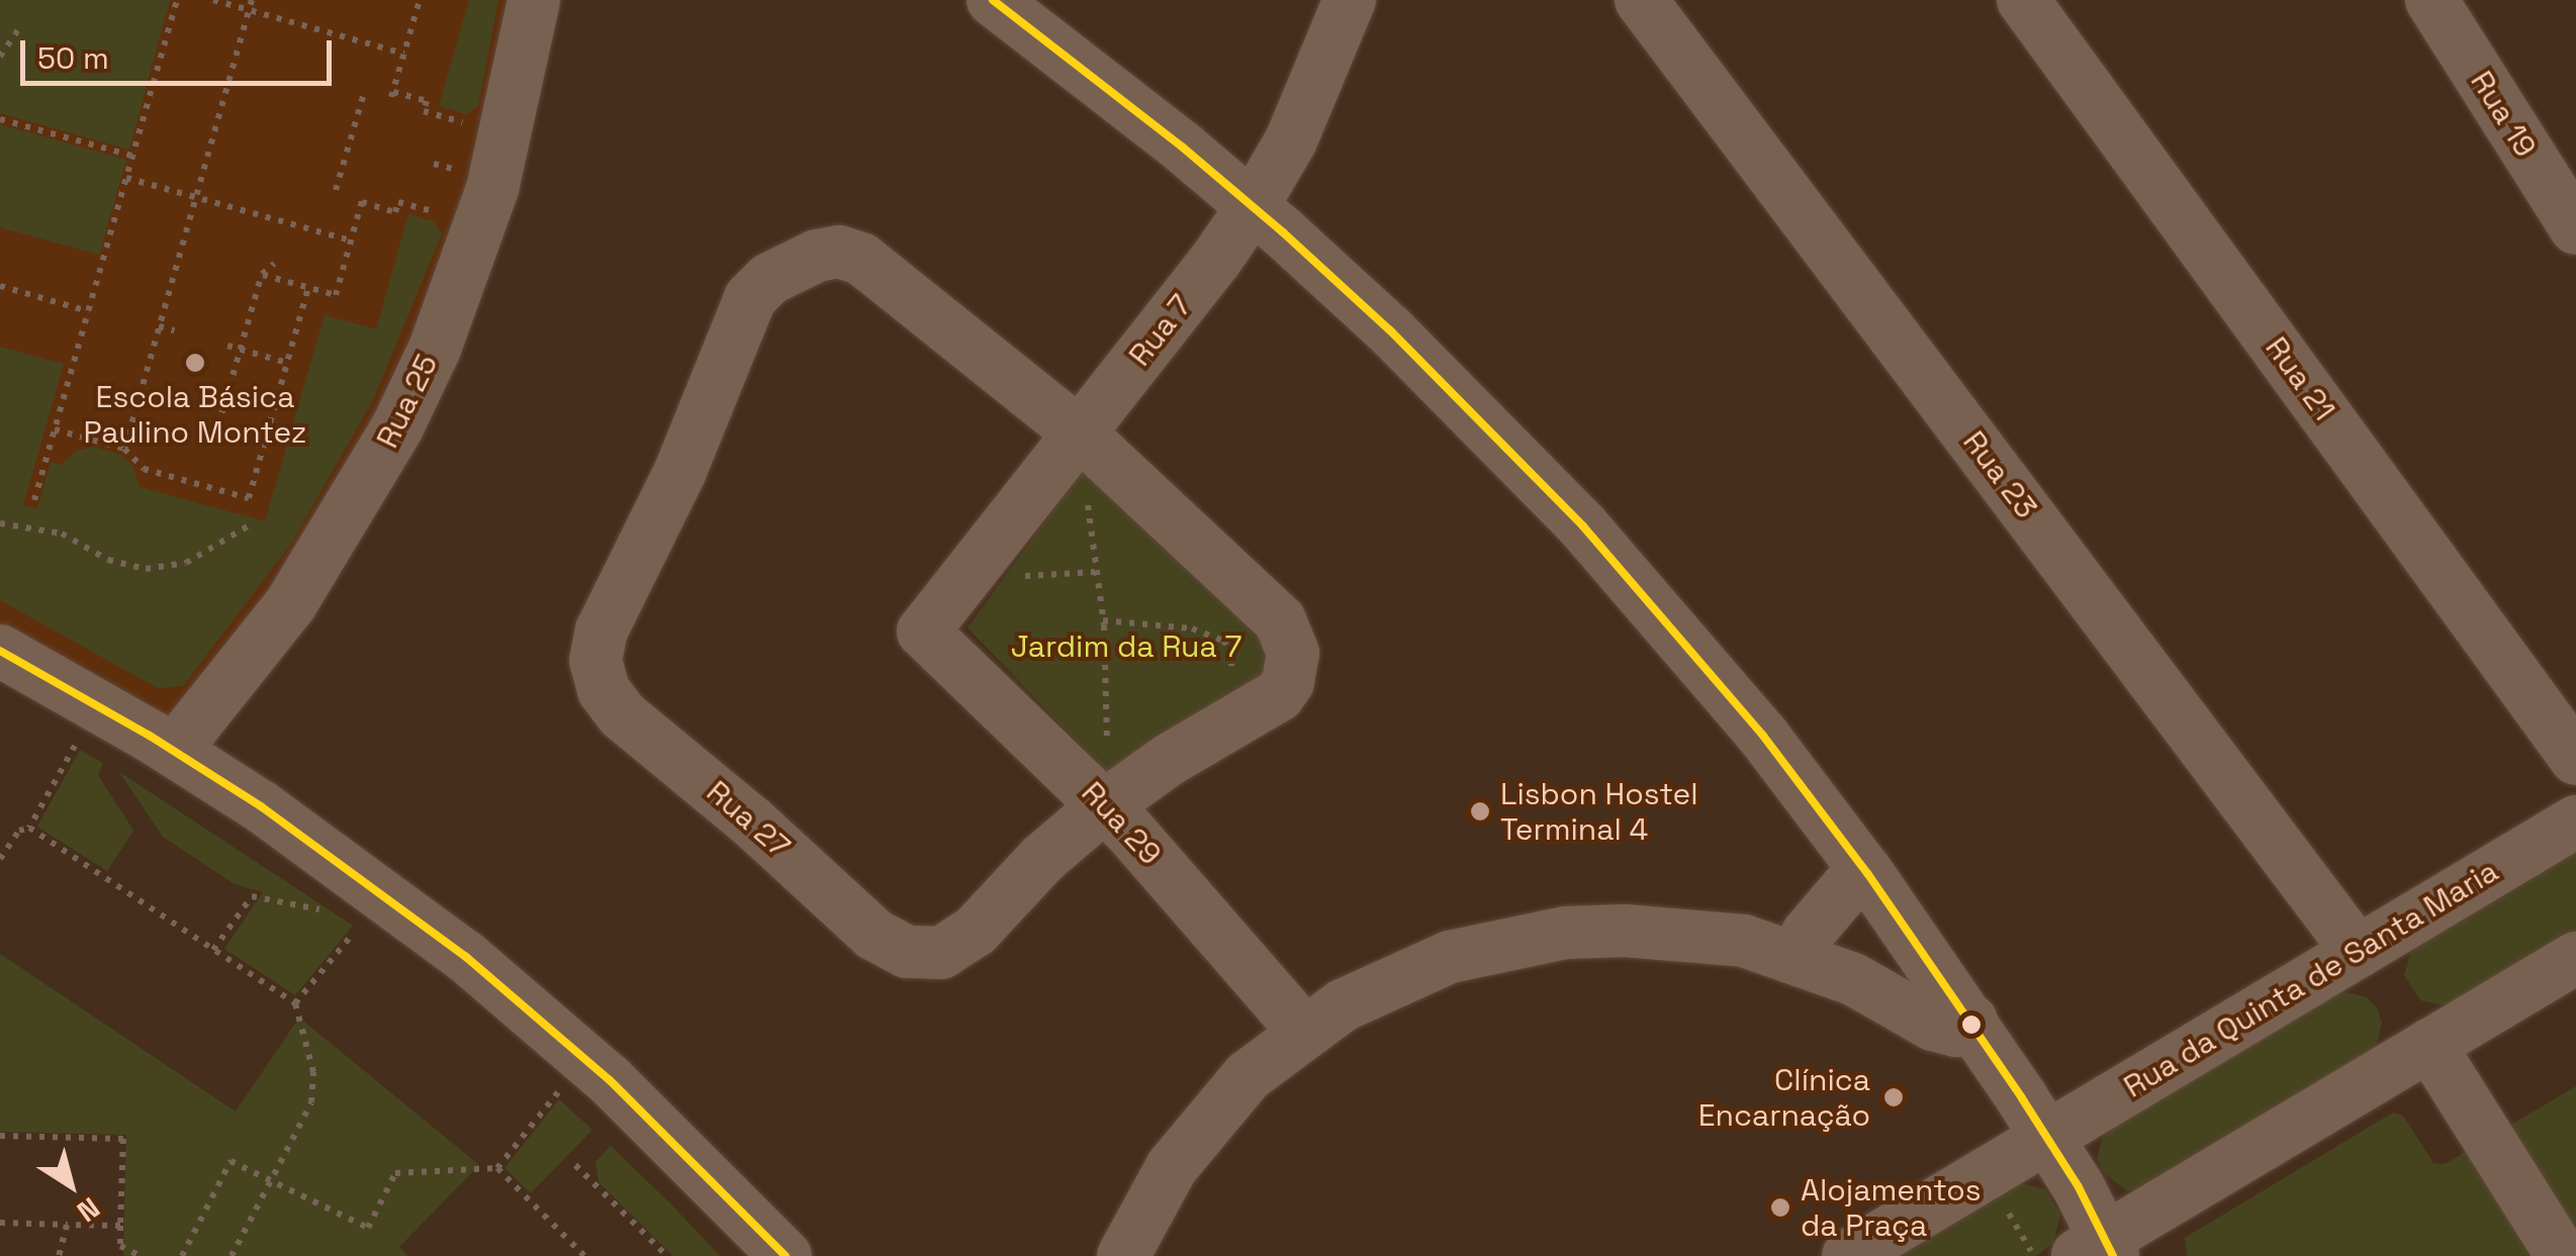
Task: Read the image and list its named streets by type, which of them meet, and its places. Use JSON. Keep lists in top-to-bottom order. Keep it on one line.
{"streets":{"street":["Rua 19","Rua 7","Rua 21","Rua 25","Rua 23","Rua 27","Rua 29","Rua da Quinta de Santa Maria"]},"crossings":[["Rua 7","Rua 27"],["Rua 7","Rua 29"],["Rua 23","Rua da Quinta de Santa Maria"],["Rua 27","Rua 29"]],"parks":["Jardim da Rua 7"],"places":["Escola Básica Paulino Montez","Lisbon Hostel Terminal 4","Clínica Encarnação","Alojamentos da Praça"],"scale_bar":"50 m","north":"bottom right"}
